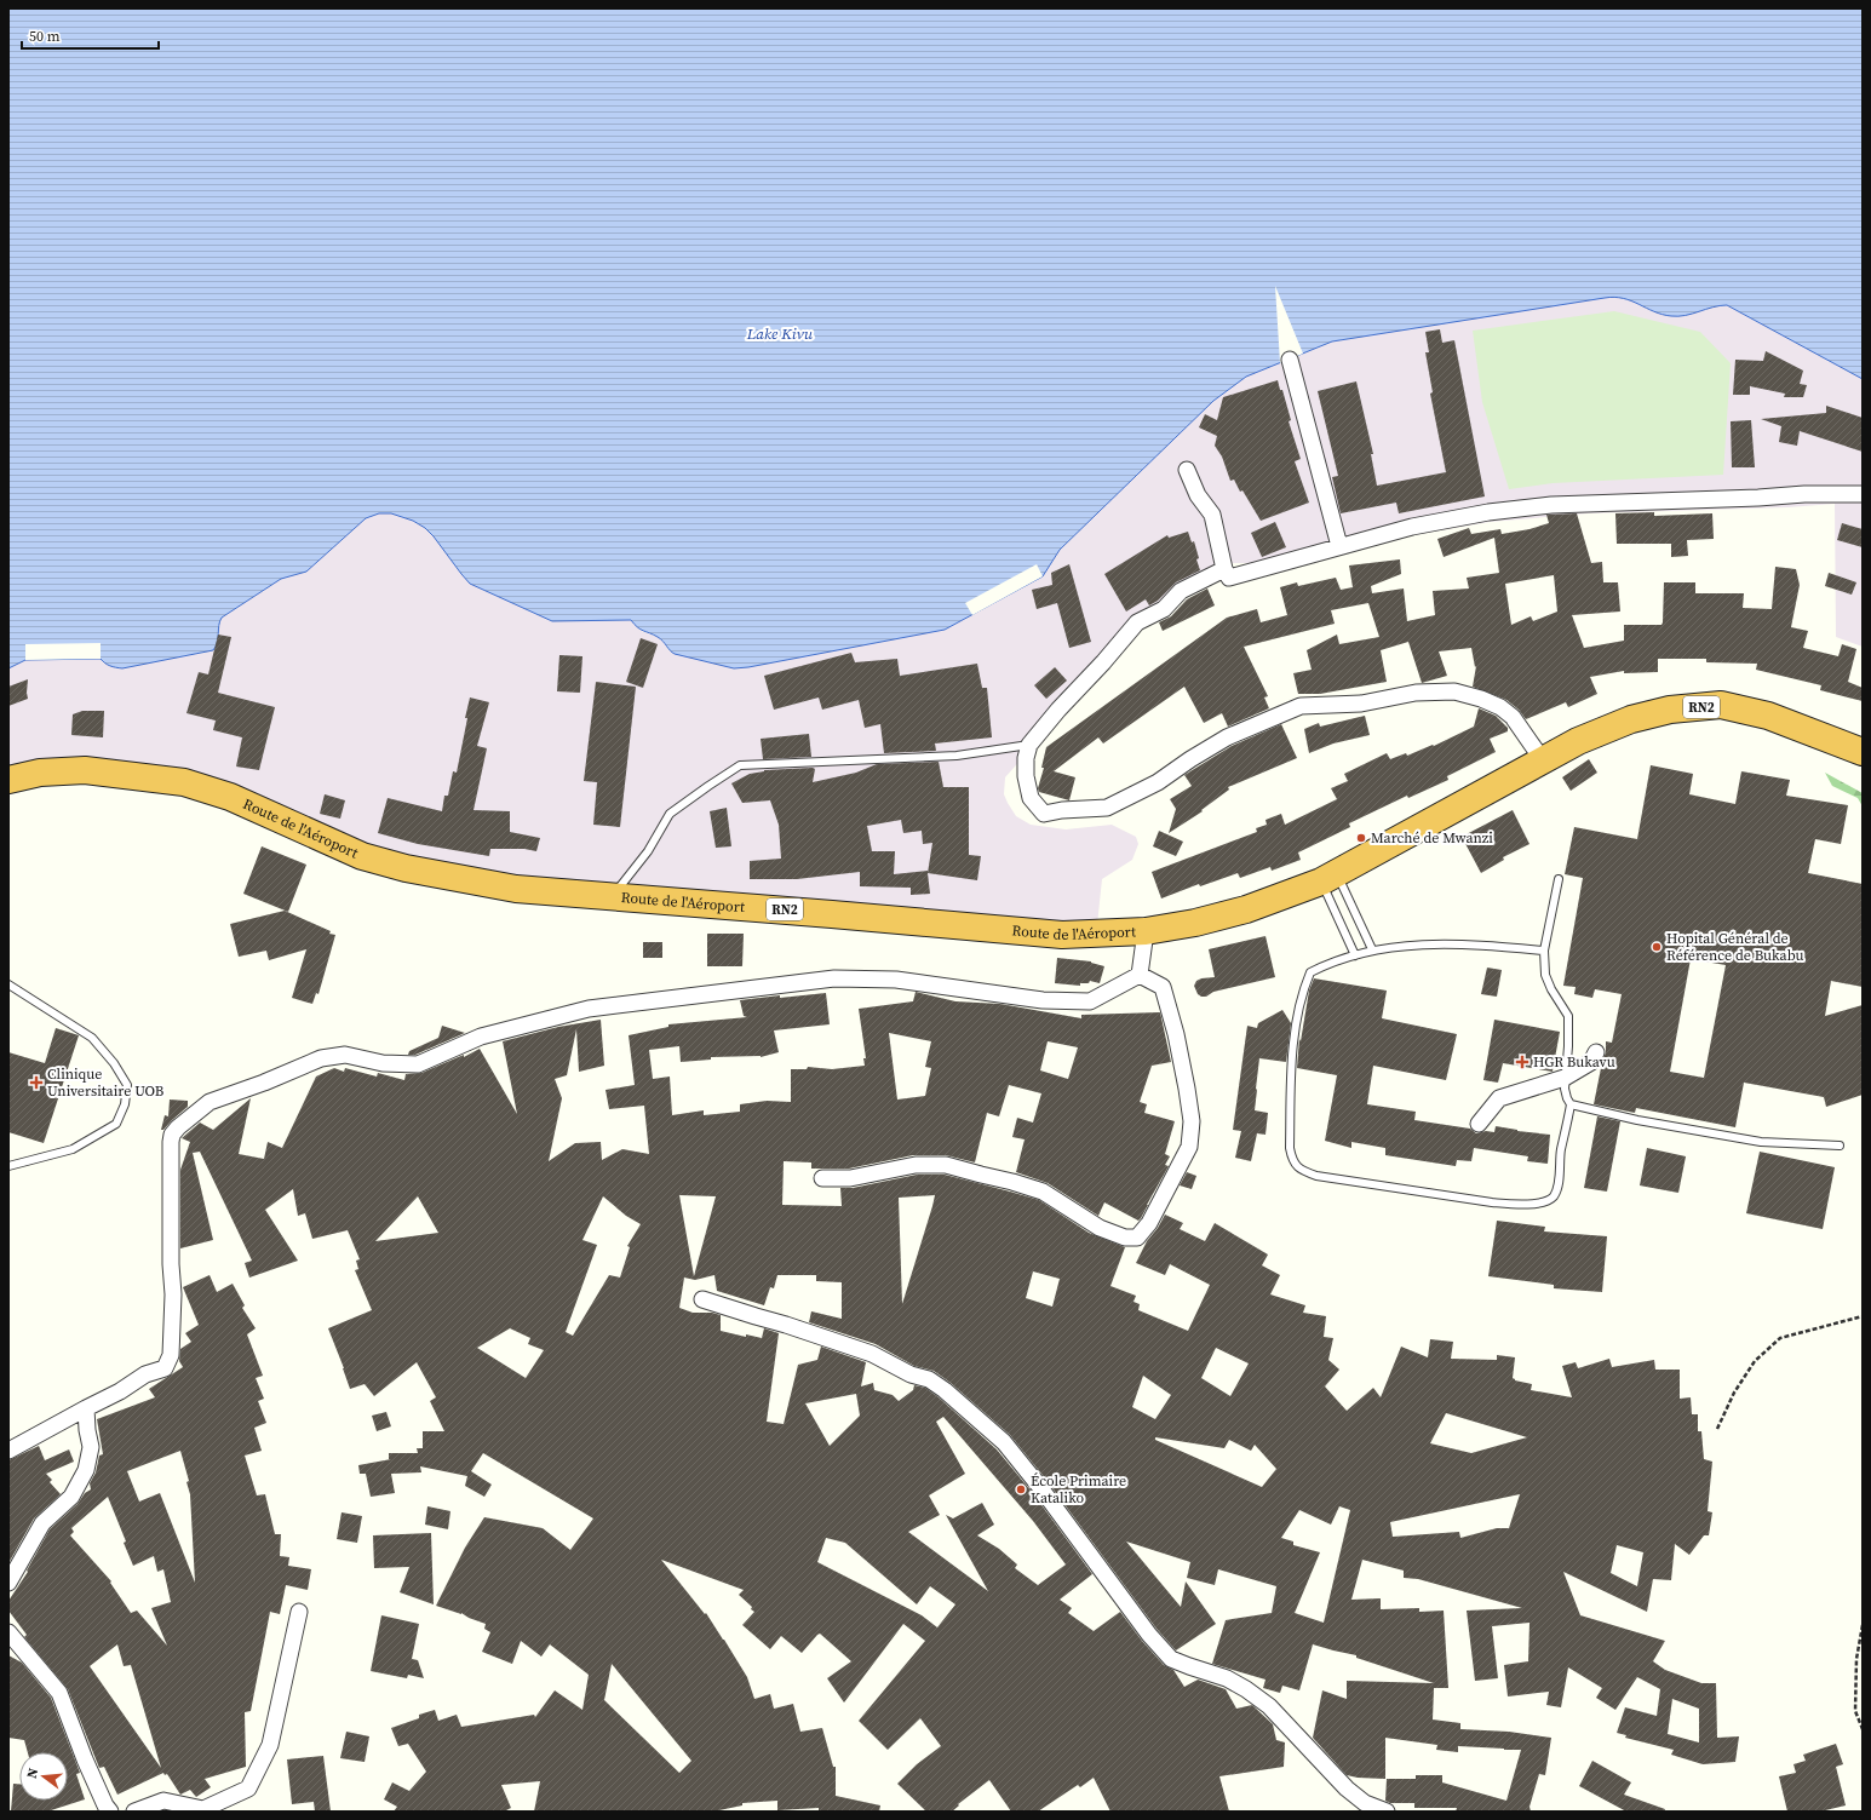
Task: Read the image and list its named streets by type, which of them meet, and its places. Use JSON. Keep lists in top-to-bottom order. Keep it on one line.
{"streets":{"highway":["RN2","Route de l'Aéroport"]},"crossings":[["RN2","Route de l'Aéroport"]],"water":["Lake Kivu"],"places":{"other":["Marché de Mwanzi","Hopital Général de Référence de Bukabu","École Primaire Kataliko"],"health":["HGR Bukavu","Clinique Universitaire UOB"]},"scale_bar":"50 m","north":"left"}
